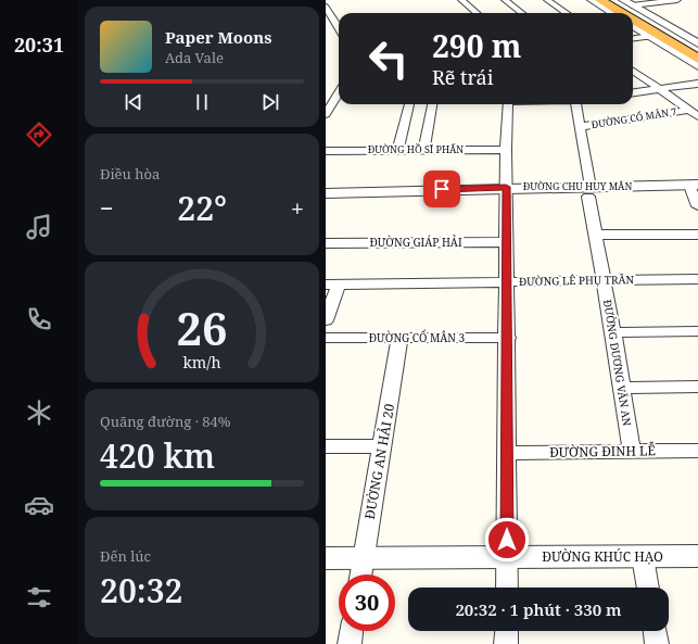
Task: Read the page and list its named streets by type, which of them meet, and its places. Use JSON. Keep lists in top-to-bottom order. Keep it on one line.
{"streets":{"street":["ĐƯỜNG CỔ MÂN 7","ĐƯỜNG HỒ SĨ PHẤN","ĐƯỜNG CHU HUY MÂN","ĐƯỜNG GIÁP HẢI","ĐƯỜNG LÊ PHỤ TRẦN","ĐƯỜNG CỔ MÂN 3","ĐƯỜNG DƯƠNG VĂN AN","ĐƯỜNG ĐINH LỄ","ĐƯỜNG AN HẢI 20","ĐƯỜNG KHÚC HẠO"]},"crossings":[["ĐƯỜNG CỔ MÂN 7","ĐƯỜNG DƯƠNG VĂN AN"],["ĐƯỜNG CHU HUY MÂN","ĐƯỜNG DƯƠNG VĂN AN"],["ĐƯỜNG LÊ PHỤ TRẦN","ĐƯỜNG DƯƠNG VĂN AN"],["ĐƯỜNG CỔ MÂN 3","ĐƯỜNG AN HẢI 20"],["ĐƯỜNG DƯƠNG VĂN AN","ĐƯỜNG ĐINH LỄ"],["ĐƯỜNG AN HẢI 20","ĐƯỜNG KHÚC HẠO"]],"page":{"tabs":"20:31","turn":["290 m","Rẽ trái"],"song":["Paper Moons","Ada Vale"],"tile":["Điều hòa",["Quãng đường · 84%","420 km"],["Đến lúc","20:32"]],"heat":["−","22°","+"],"limit":"30","trip":"20:32 · 1 phút · 330 m","gauge":["26","km/h"]}}
